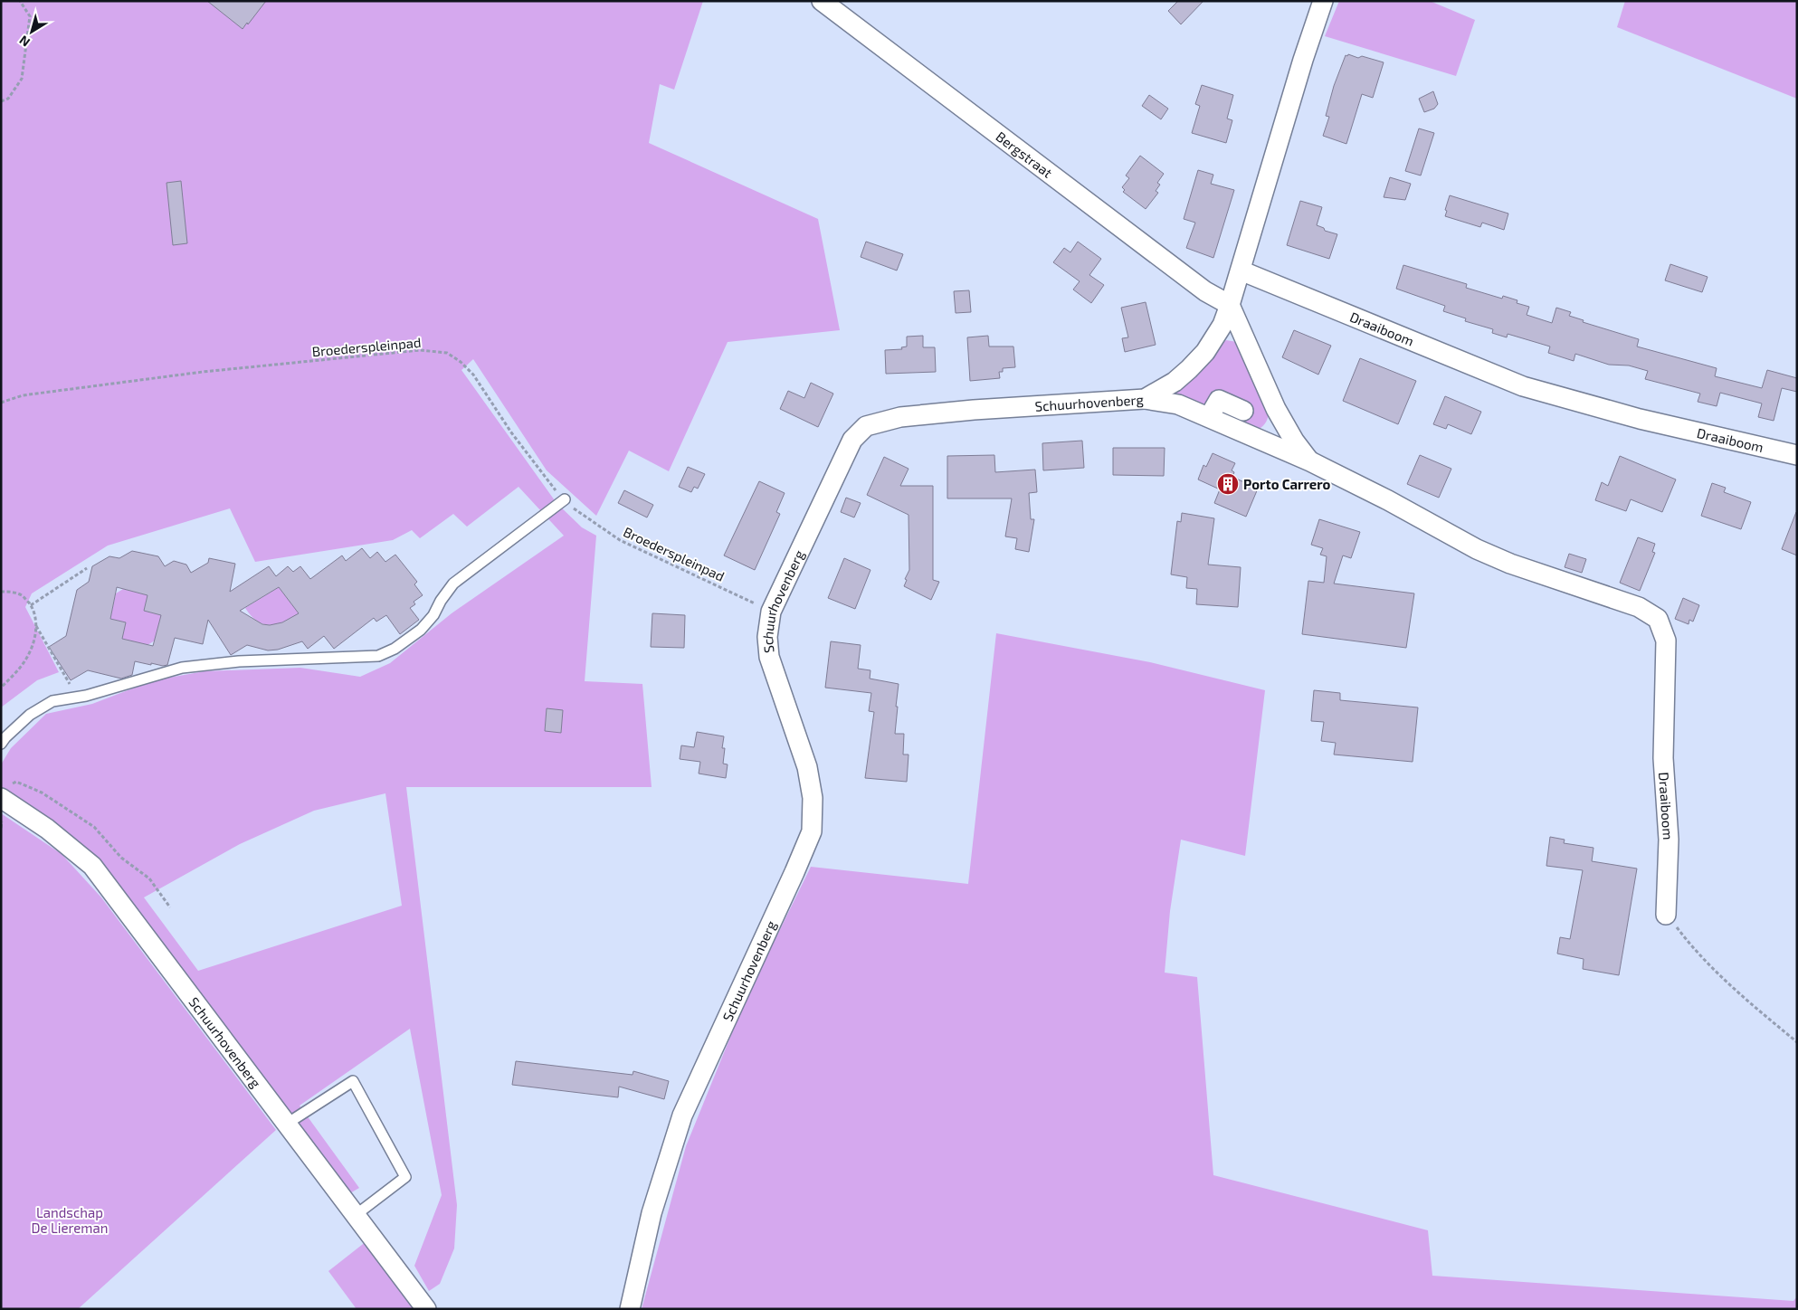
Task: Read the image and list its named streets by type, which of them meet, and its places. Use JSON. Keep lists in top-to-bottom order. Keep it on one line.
{"streets":{"street":["Bergstraat","Draaiboom","Schuurhovenberg"],"path":["Broederspleinpad"]},"crossings":[["Bergstraat","Draaiboom"],["Bergstraat","Schuurhovenberg"],["Draaiboom","Schuurhovenberg"],["Broederspleinpad","Schuurhovenberg"]],"parks":["Landschap De Liereman"],"places":{"building":["Porto Carrero"]},"north":"bottom left"}
